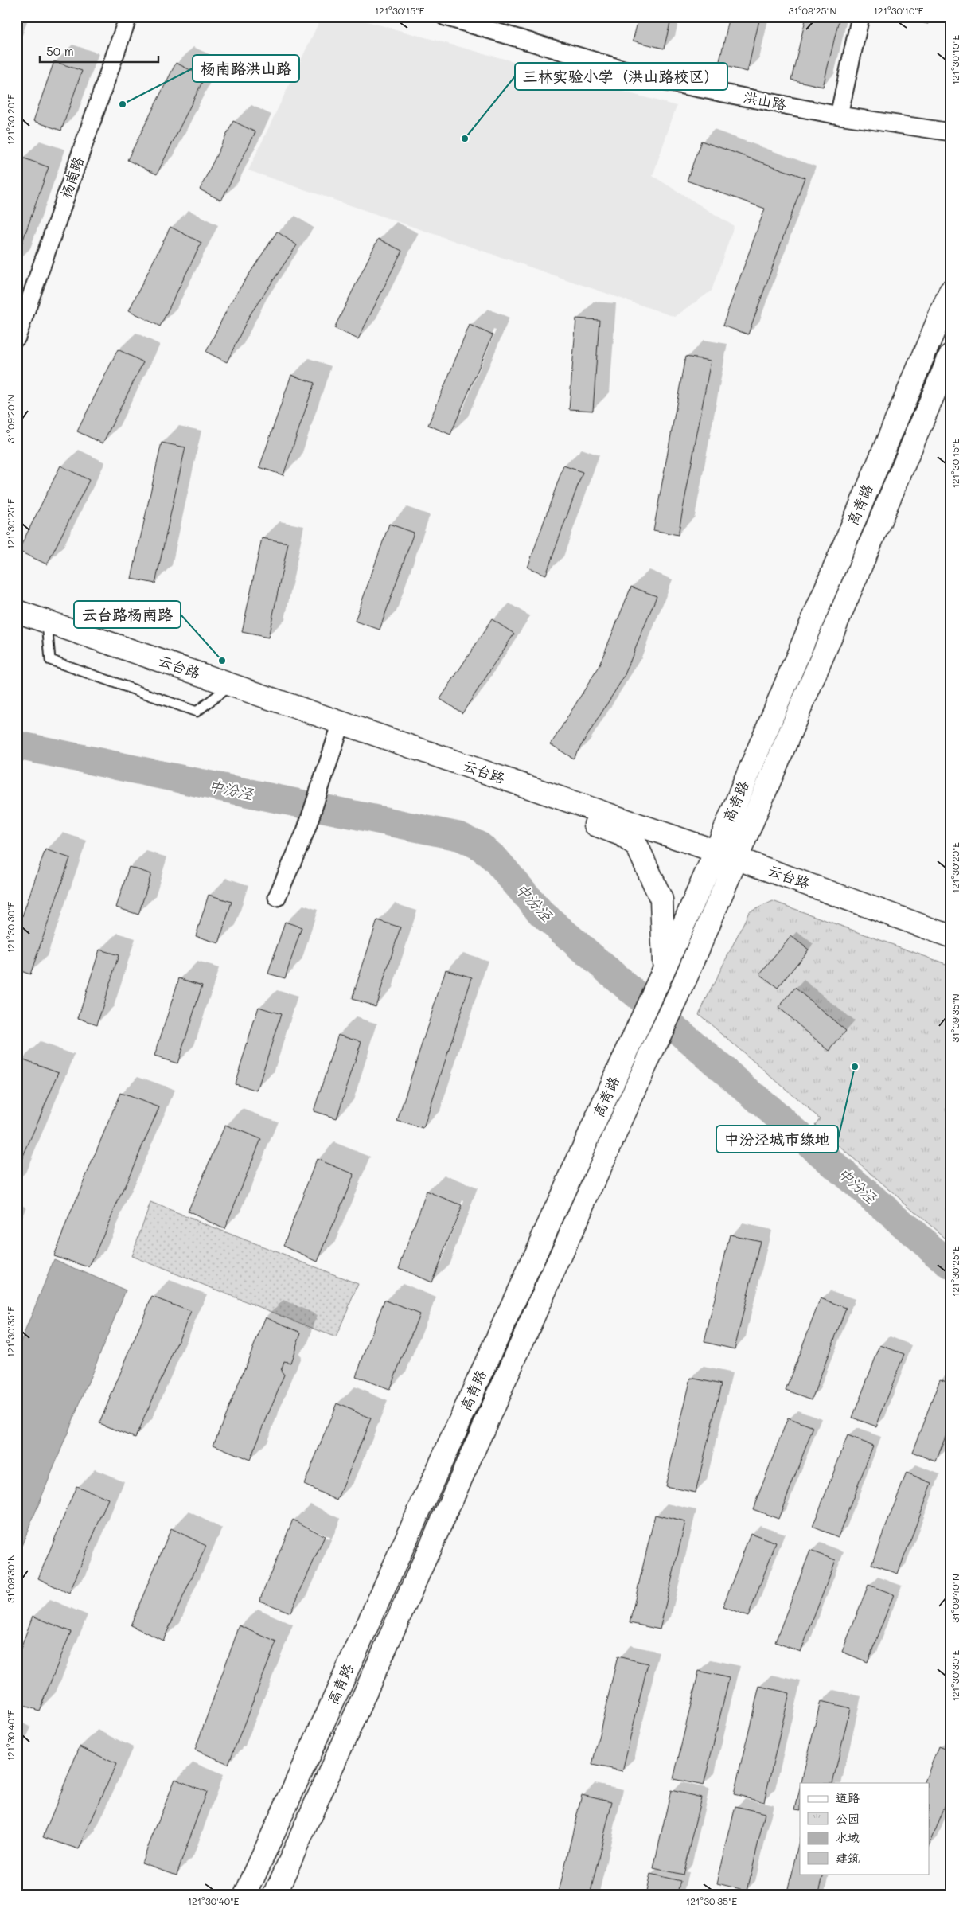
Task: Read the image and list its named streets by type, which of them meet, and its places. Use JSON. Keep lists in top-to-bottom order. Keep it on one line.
{"streets":{"main road":["高青路","云台路"],"street":["洪山路","杨南路"]},"crossings":[["高青路","云台路"]],"water":["中汾泾"],"places":["杨南路洪山路","三林实验小学（洪山路校区）","云台路杨南路","中汾泾城市绿地"],"legend":["道路","公园","水域","建筑"],"scale_bar":"50 m","coordinates":["121°30'15\"E","31°09'25\"N","121°30'10\"E","121°30'20\"E","31°09'20\"N","121°30'25\"E","121°30'30\"E","31°09'35\"N","121°30'35\"E","31°09'30\"N","31°09'40\"N","121°30'40\"E"]}
